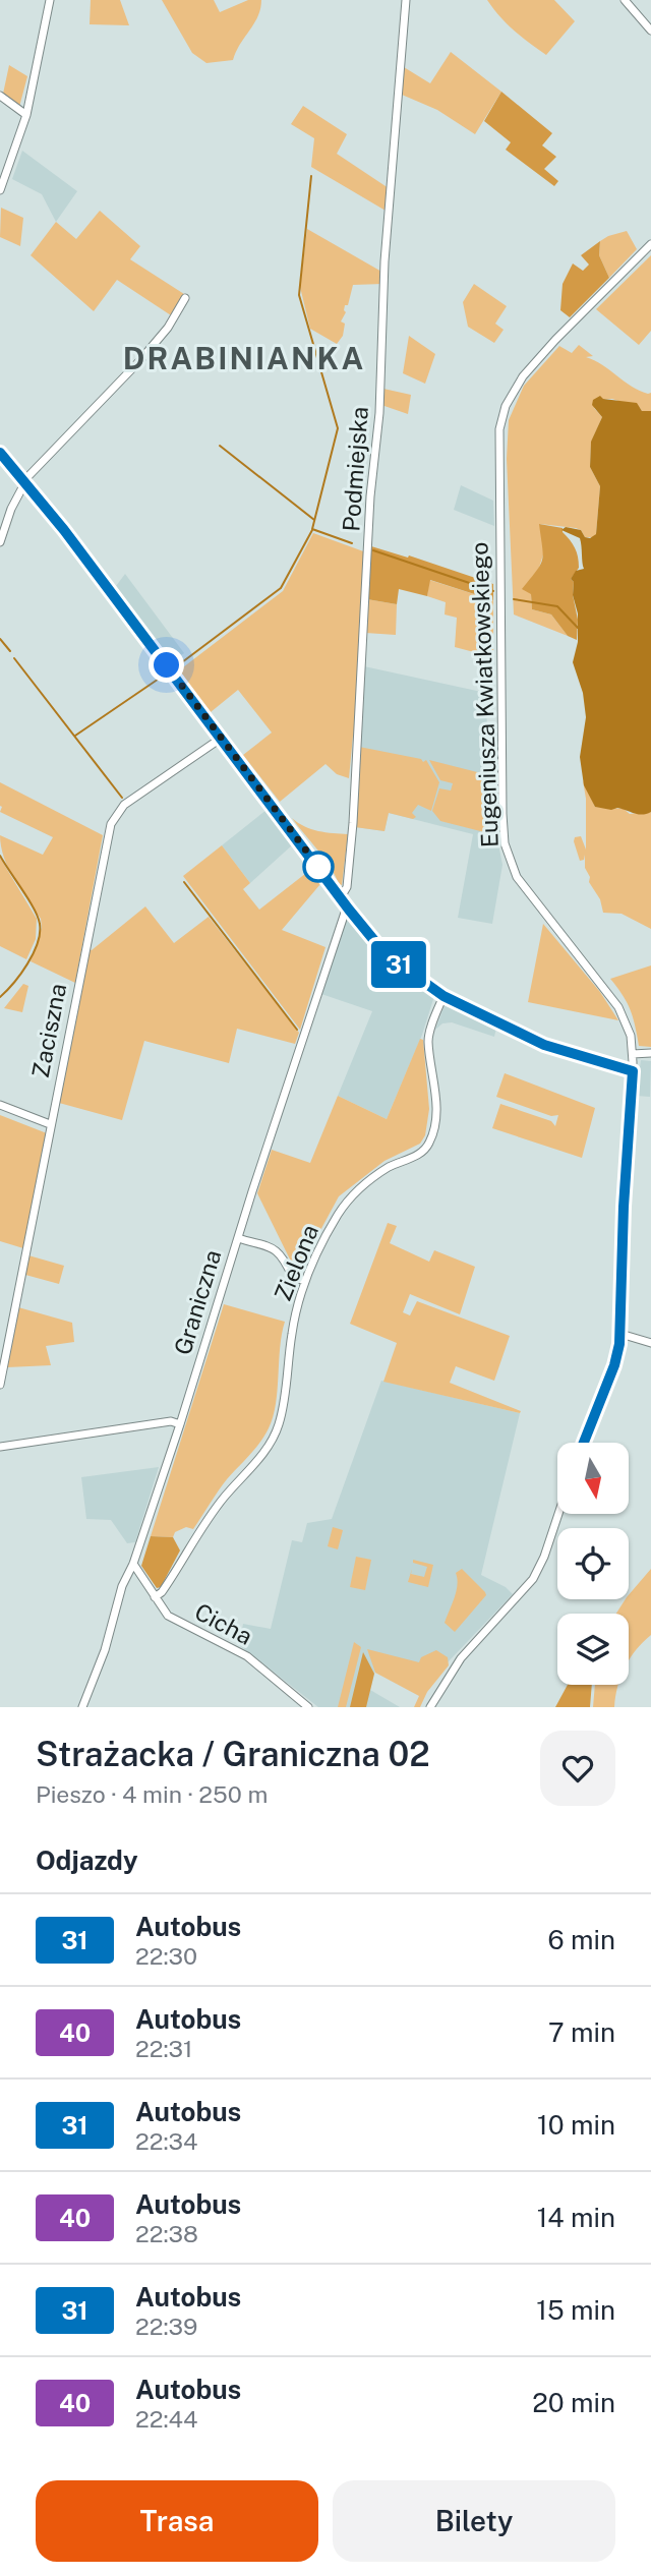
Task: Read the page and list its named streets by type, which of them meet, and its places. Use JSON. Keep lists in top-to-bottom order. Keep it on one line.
{"streets":{"street":["Podmiejska","Eugeniusza Kwiatkowskiego","Zaciszna","Zielona","Graniczna","Cicha"]},"crossings":[["Zielona","Cicha"],["Graniczna","Cicha"]],"districts":["DRABINIANKA"],"lines":["bus line 31"],"north":"bottom","page":{"on_map":"31","heading":[["Strażacka / Graniczna 02","Pieszo · 4 min · 250 m"],"Odjazdy"],"list":[{"mark":"31","name":"Autobus","note":"22:30","value":"6 min"},{"mark":"40","name":"Autobus","note":"22:31","value":"7 min"},{"mark":"31","name":"Autobus","note":"22:34","value":"10 min"},{"mark":"40","name":"Autobus","note":"22:38","value":"14 min"},{"mark":"31","name":"Autobus","note":"22:39","value":"15 min"},{"mark":"40","name":"Autobus","note":"22:44","value":"20 min"}],"buttons":["Trasa","Bilety"]}}
